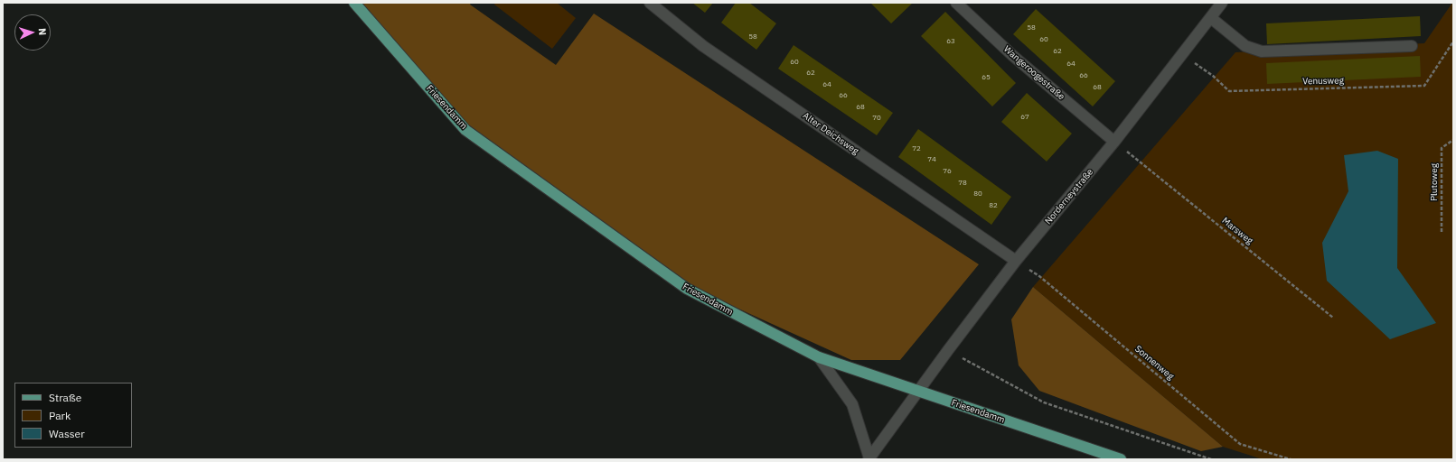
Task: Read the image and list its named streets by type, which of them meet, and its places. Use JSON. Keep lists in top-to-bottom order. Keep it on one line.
{"streets":{"main road":["Friesendamm"],"street":["Wangeroogestraße","Alter Deichsweg","Norderneystraße"],"path":["Venusweg","Plutoweg","Marsweg","Sonnenweg"]},"crossings":[["Wangeroogestraße","Norderneystraße"],["Venusweg","Norderneystraße"],["Friesendamm","Norderneystraße"],["Alter Deichsweg","Norderneystraße"],["Alter Deichsweg","Sonnenweg"],["Norderneystraße","Sonnenweg"]],"house_numbers":["58","58","60","63","62","60","64","62","66","65","64","68","66","68","67","70","72","74","76","78","80","82"],"legend":["Straße","Park","Wasser"],"north":"right"}
